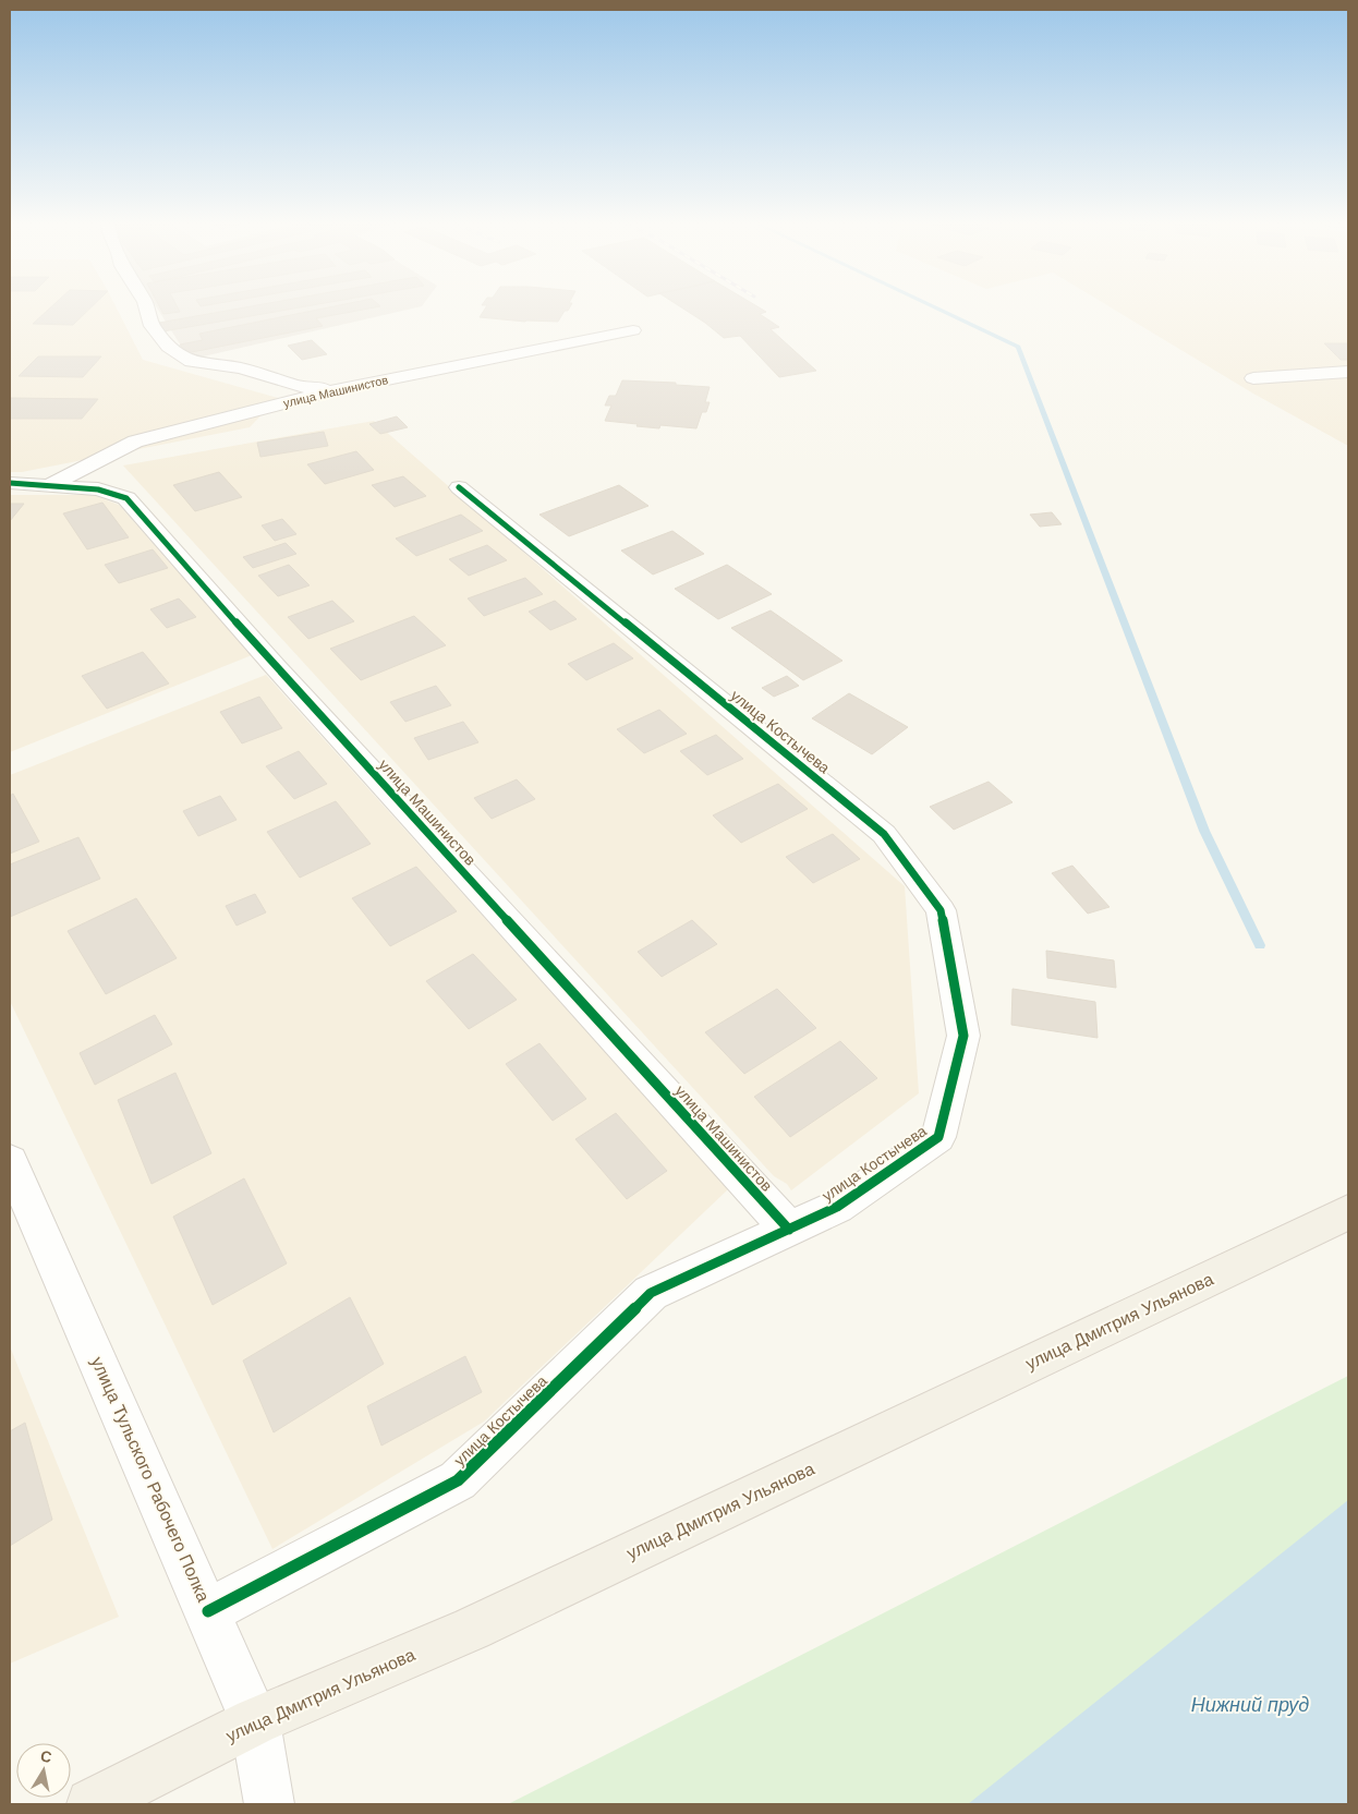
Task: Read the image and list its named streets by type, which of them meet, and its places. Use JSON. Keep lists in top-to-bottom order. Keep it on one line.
{"streets":{"main road":["улица Дмитрия Ульянова"],"street":["улица Машинистов","улица Костычева","улица Тульского Рабочего Полка"]},"crossings":[["улица Машинистов","улица Костычева"],["улица Костычева","улица Тульского Рабочего Полка"],["улица Дмитрия Ульянова","улица Тульского Рабочего Полка"]],"water":["Нижний пруд"],"north":"top"}
